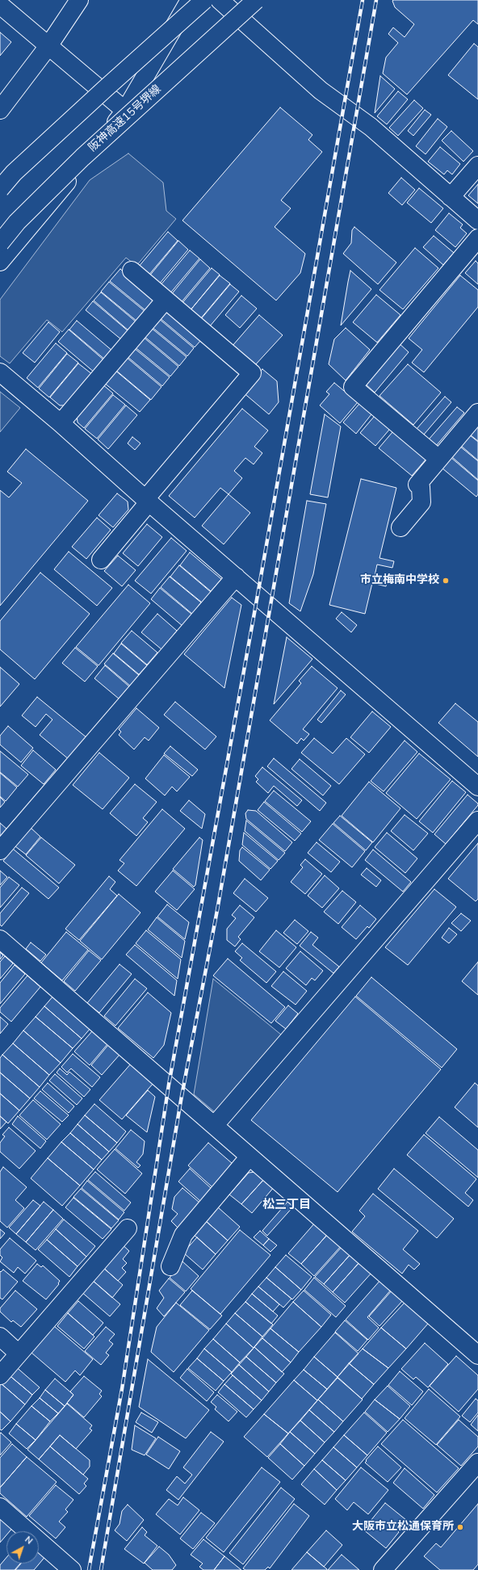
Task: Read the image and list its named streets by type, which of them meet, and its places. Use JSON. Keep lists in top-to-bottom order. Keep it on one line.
{"streets":{"main road":["阪神高速15号堺線"]},"districts":["松三丁目"],"places":["市立梅南中学校","大阪市立松通保育所"],"north":"top right"}
